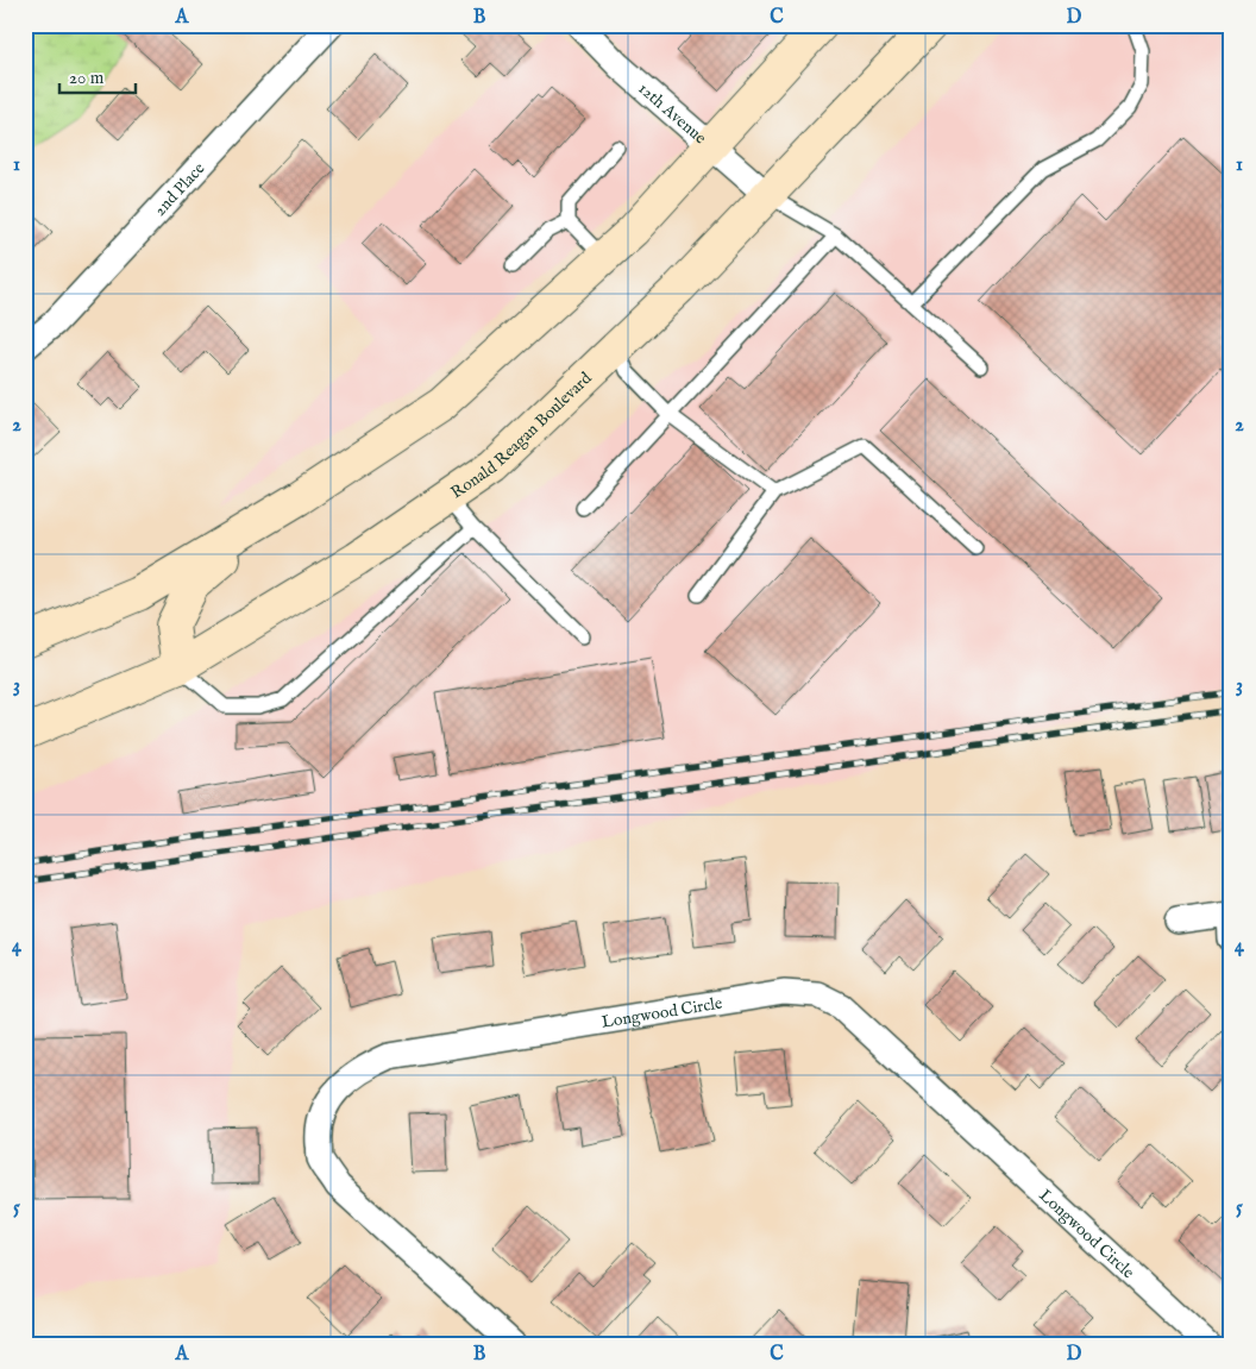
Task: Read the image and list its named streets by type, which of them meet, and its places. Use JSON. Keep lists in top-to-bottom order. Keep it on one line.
{"streets":{"main road":["Ronald Reagan Boulevard"],"street":["12th Avenue","2nd Place","Longwood Circle"]},"crossings":[["12th Avenue","Ronald Reagan Boulevard"]],"scale_bar":"20 m","grid":{"columns":["A","B","C","D"],"rows":["1","2","3","4","5"]}}
